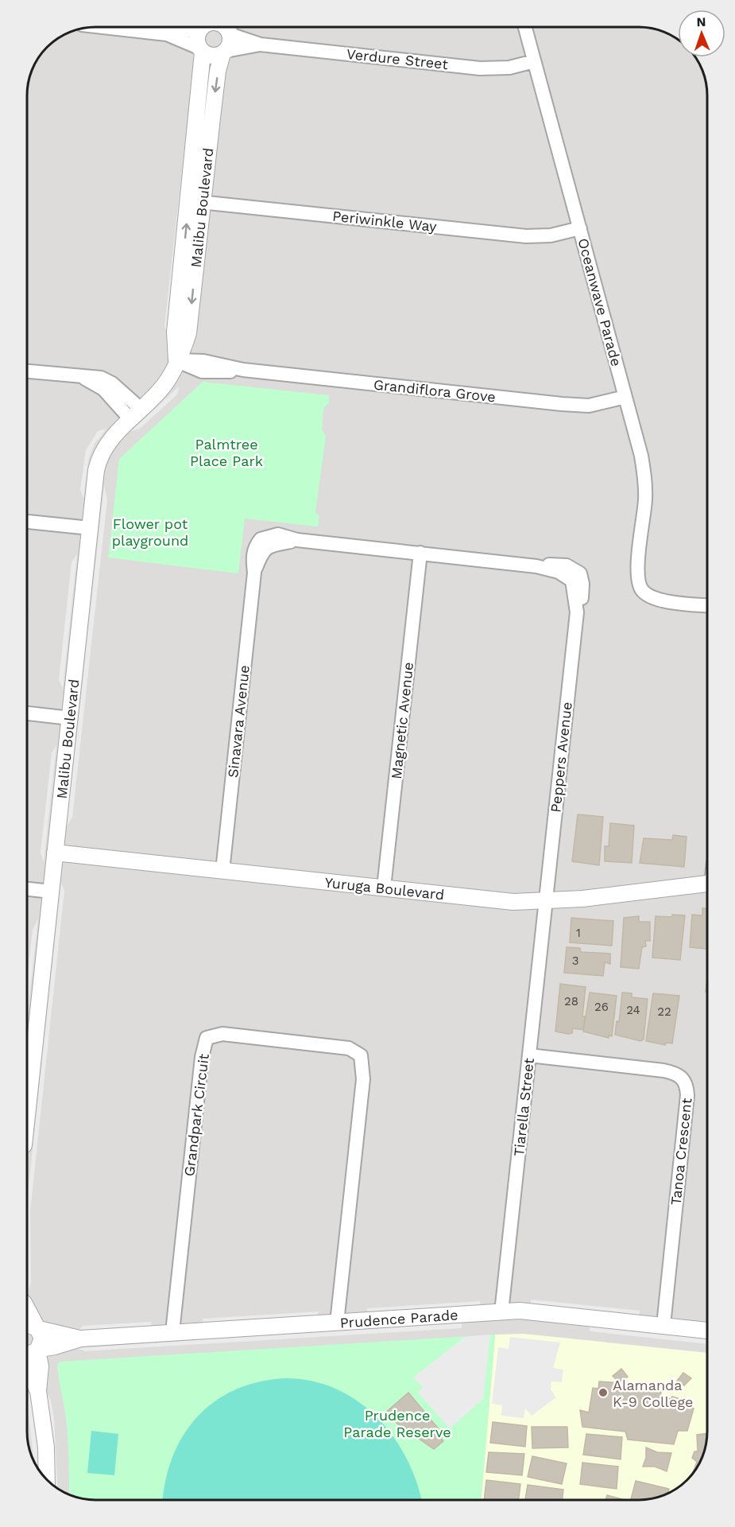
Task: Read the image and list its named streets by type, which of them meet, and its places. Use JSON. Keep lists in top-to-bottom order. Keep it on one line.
{"streets":{"street":["Verdure Street","Malibu Boulevard","Periwinkle Way","Oceanwave Parade","Grandiflora Grove","Magnetic Avenue","Sinavara Avenue","Peppers Avenue","Yuruga Boulevard","Tiarella Street","Grandpark Circuit","Tanoa Crescent","Prudence Parade"]},"crossings":[["Verdure Street","Malibu Boulevard"],["Verdure Street","Oceanwave Parade"],["Malibu Boulevard","Periwinkle Way"],["Malibu Boulevard","Grandiflora Grove"],["Malibu Boulevard","Yuruga Boulevard"],["Periwinkle Way","Oceanwave Parade"],["Oceanwave Parade","Grandiflora Grove"],["Magnetic Avenue","Sinavara Avenue"],["Magnetic Avenue","Peppers Avenue"],["Magnetic Avenue","Yuruga Boulevard"],["Sinavara Avenue","Peppers Avenue"],["Sinavara Avenue","Yuruga Boulevard"],["Peppers Avenue","Yuruga Boulevard"],["Peppers Avenue","Tiarella Street"],["Yuruga Boulevard","Tiarella Street"],["Tiarella Street","Tanoa Crescent"],["Tiarella Street","Prudence Parade"],["Grandpark Circuit","Prudence Parade"],["Tanoa Crescent","Prudence Parade"]],"parks":["Palmtree Place Park","Flower pot playground","Prudence Parade Reserve"],"places":["Alamanda K-9 College"],"house_numbers":["1","3","28","26","24","22"],"north":"top"}
